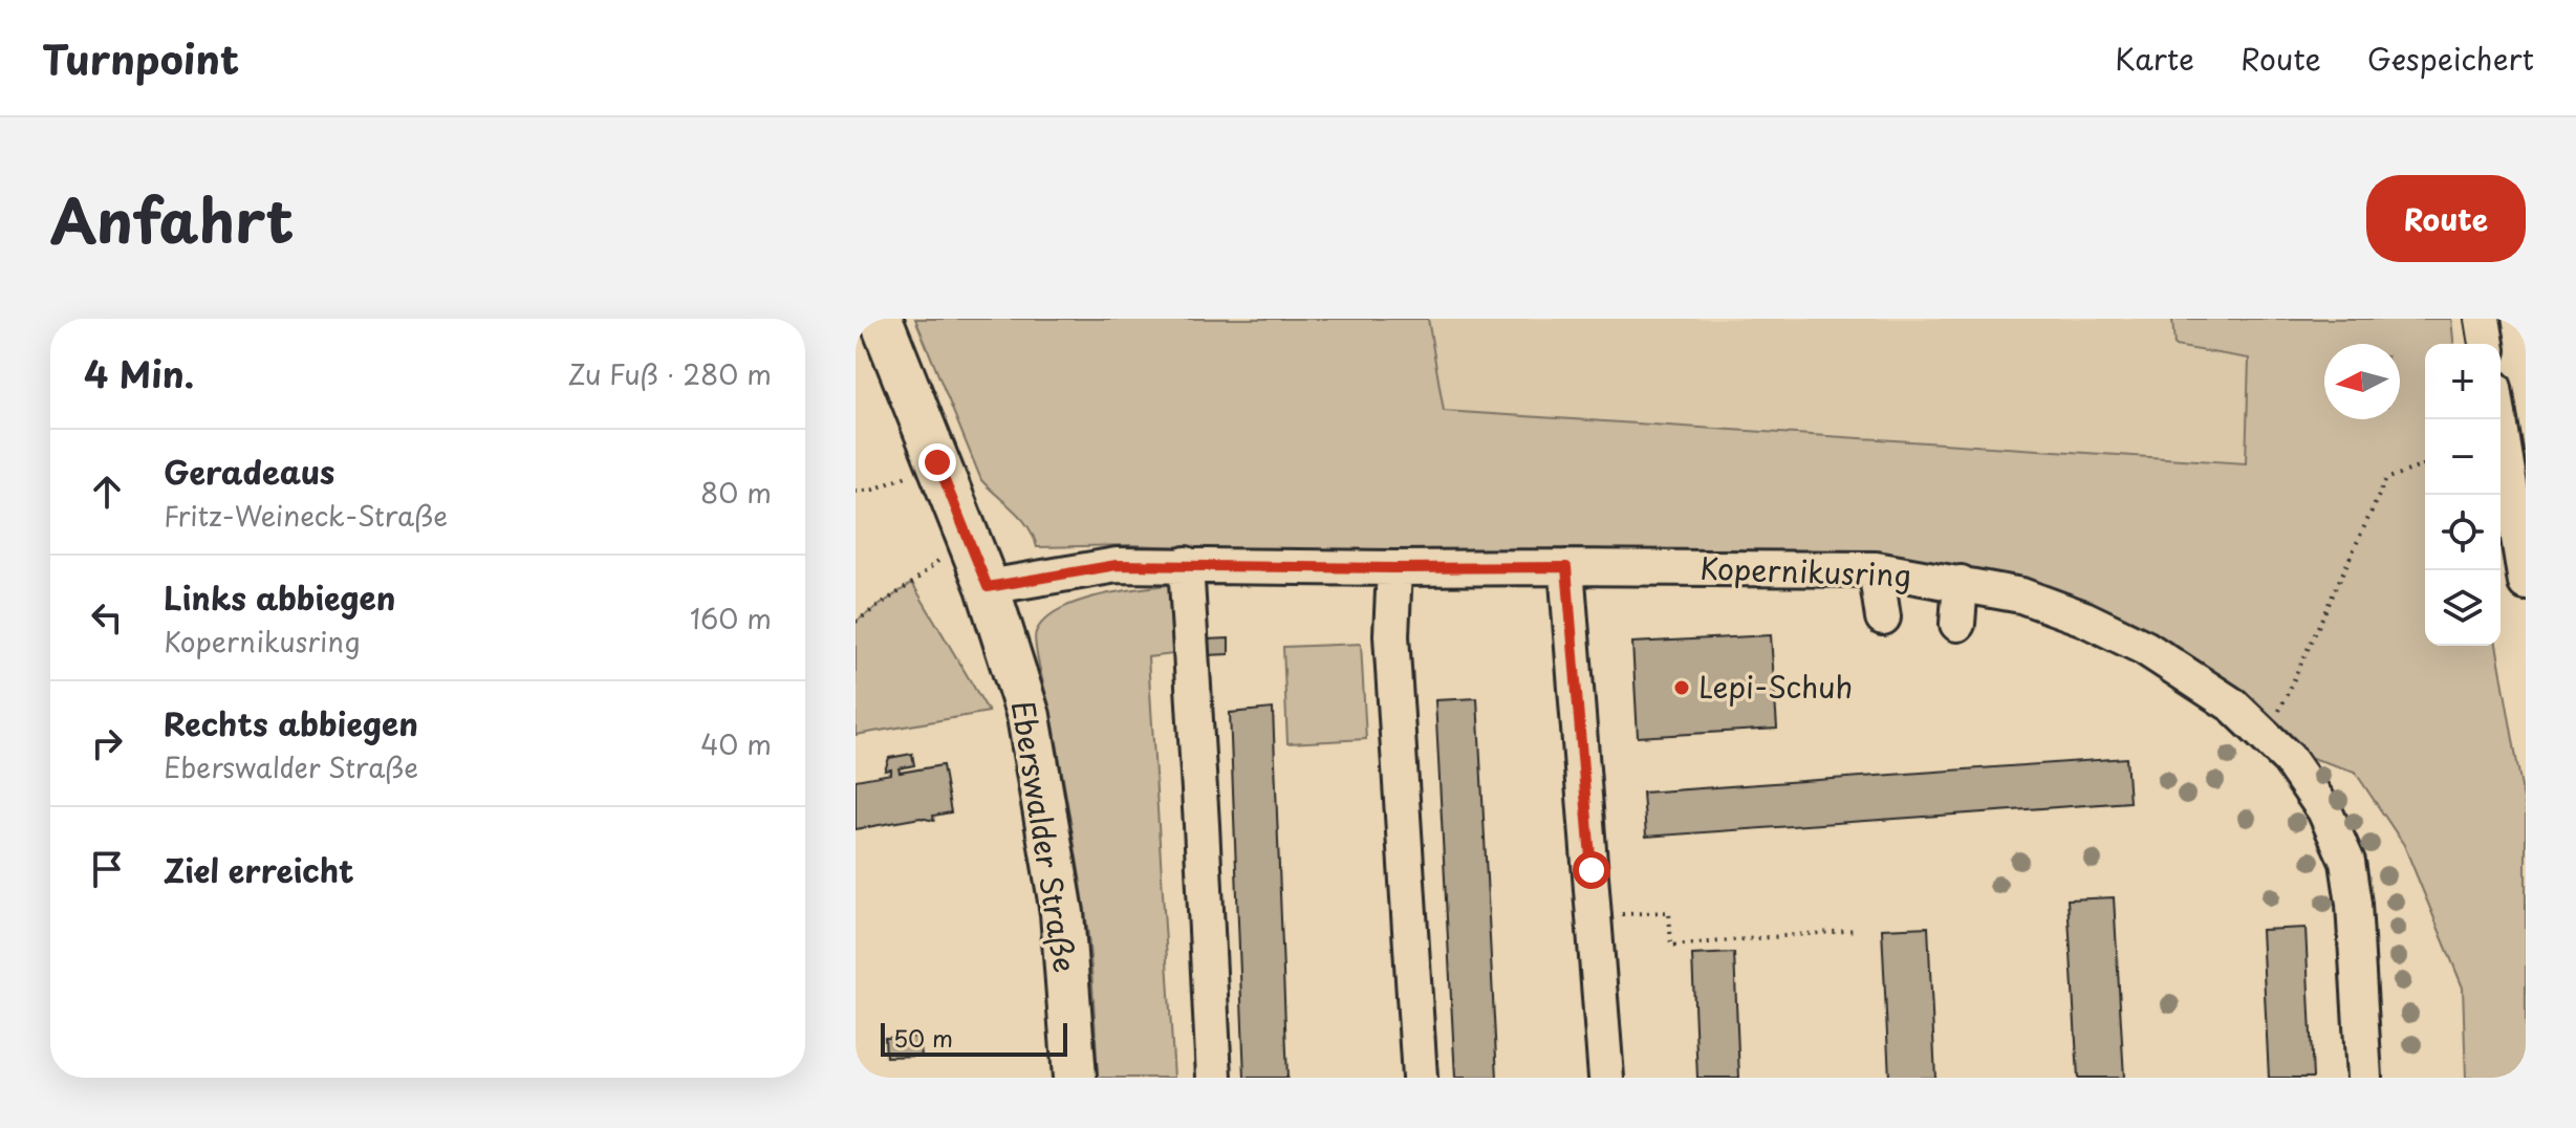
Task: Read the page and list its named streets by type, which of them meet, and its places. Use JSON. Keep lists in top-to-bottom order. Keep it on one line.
{"streets":{"main road":["Eberswalder Straße"],"street":["Kopernikusring"]},"crossings":[["Kopernikusring","Eberswalder Straße"]],"places":["Lepi-Schuh"],"scale_bar":"50 m","north":"left","page":{"header":"Turnpoint","nav":["Karte","Route","Gespeichert"],"title":"Anfahrt","buttons":"Route","heading":["4 Min.","Zu Fuß · 280 m"],"map_buttons":["+","−"],"list":[["Geradeaus","Fritz-Weineck-Straße","80 m"],["Links abbiegen","Kopernikusring","160 m"],["Rechts abbiegen","Eberswalder Straße","40 m"],"Ziel erreicht"],"scale":"50 m"}}
